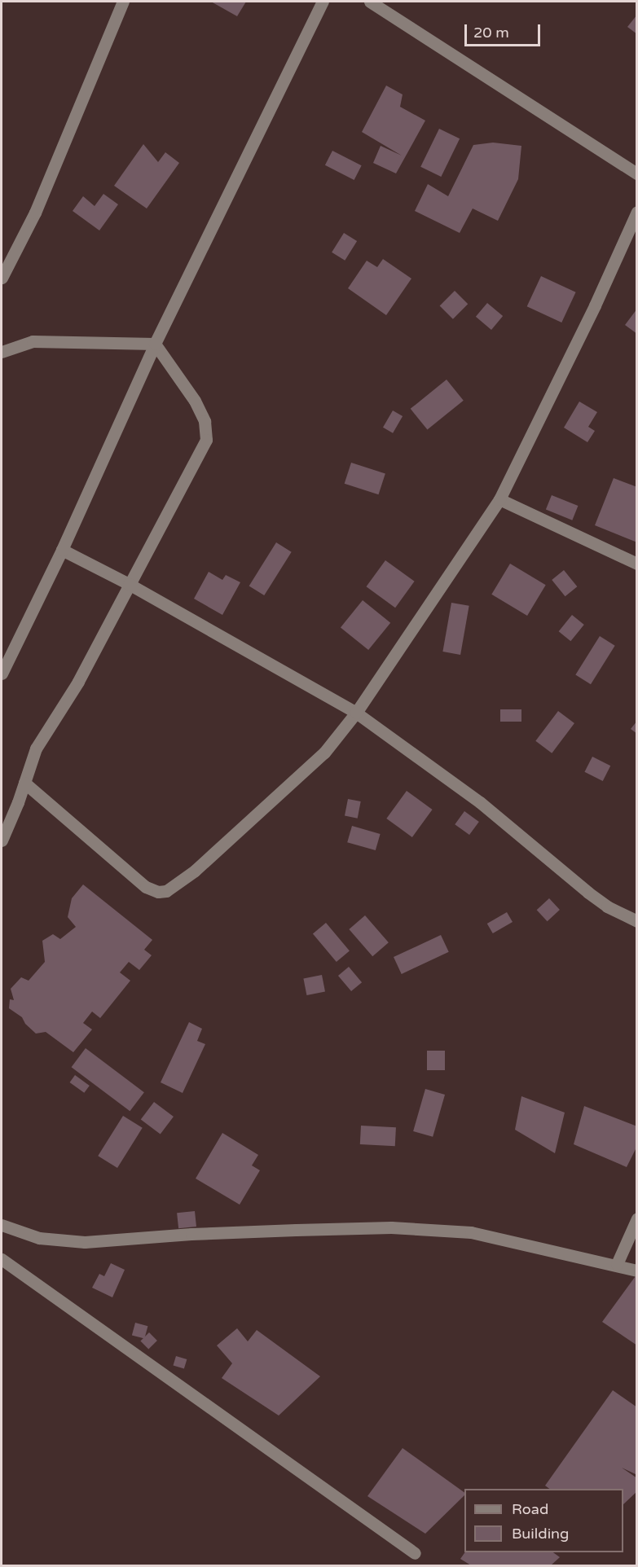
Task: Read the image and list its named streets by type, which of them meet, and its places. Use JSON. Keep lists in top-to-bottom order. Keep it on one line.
{"legend":["Road","Building"],"scale_bar":"20 m"}
